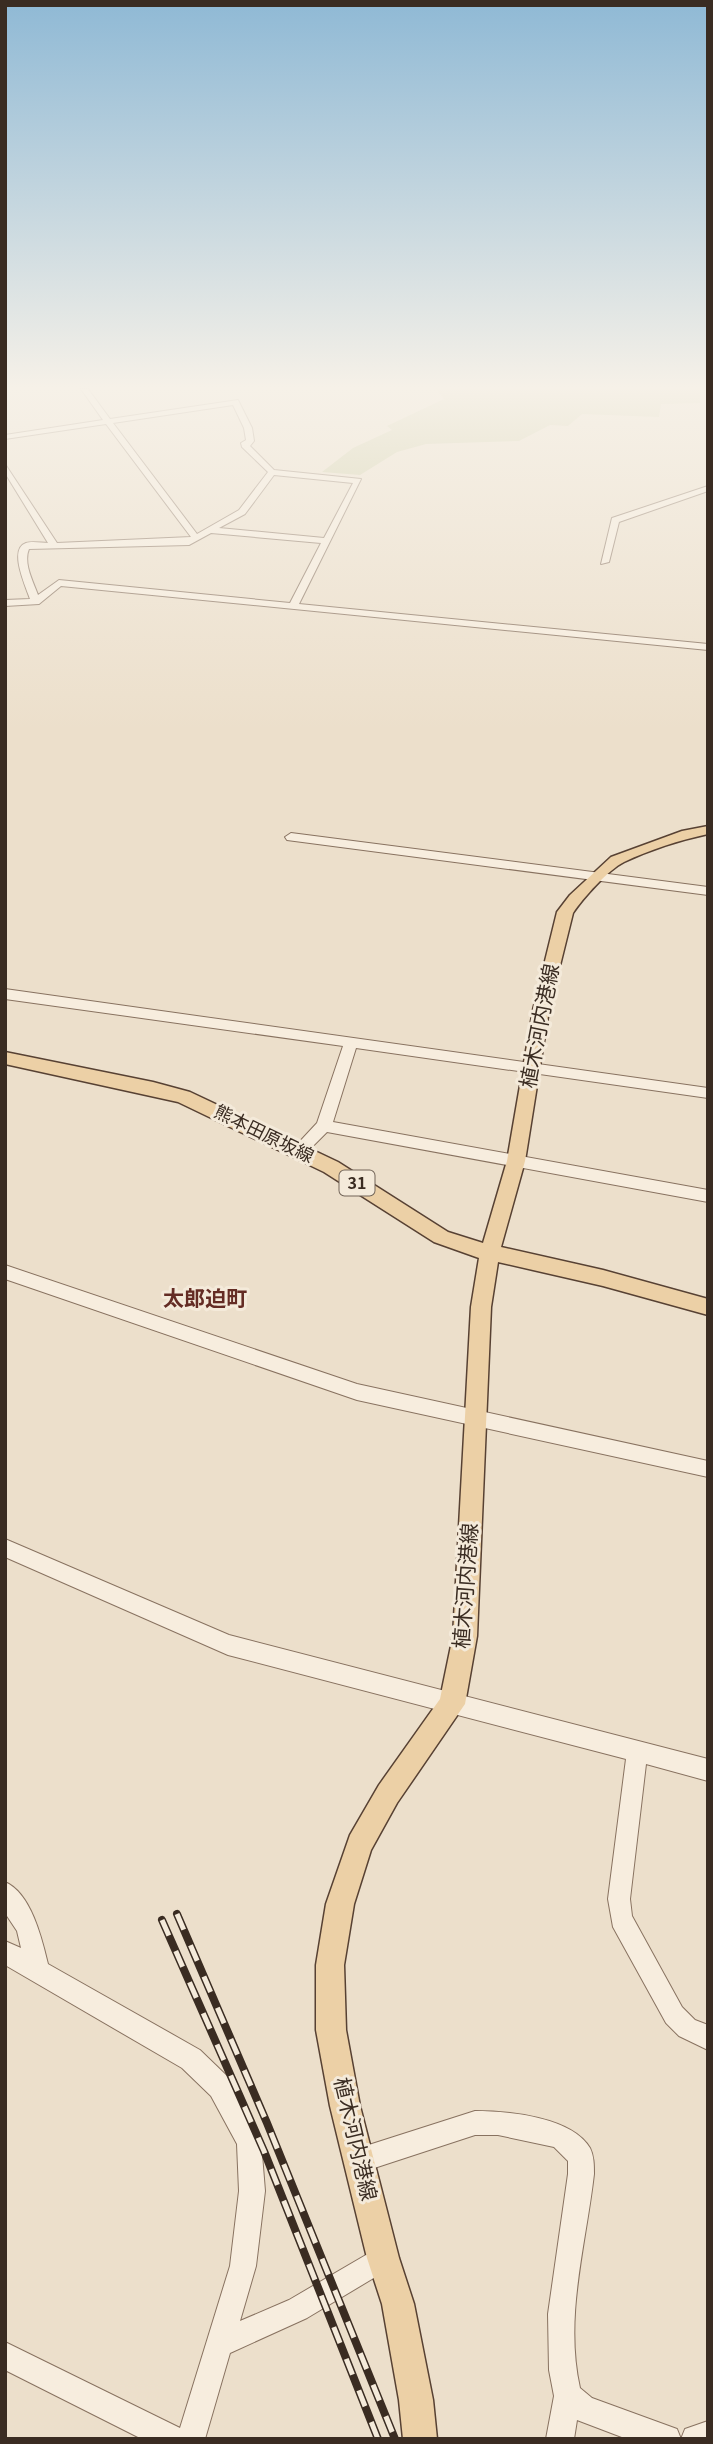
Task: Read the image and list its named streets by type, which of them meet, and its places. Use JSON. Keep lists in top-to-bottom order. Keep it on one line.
{"streets":{"main road":["植木河内港線","熊本田原坂線","31"]},"crossings":[["植木河内港線","熊本田原坂線"]],"districts":["太郎迫町"]}
